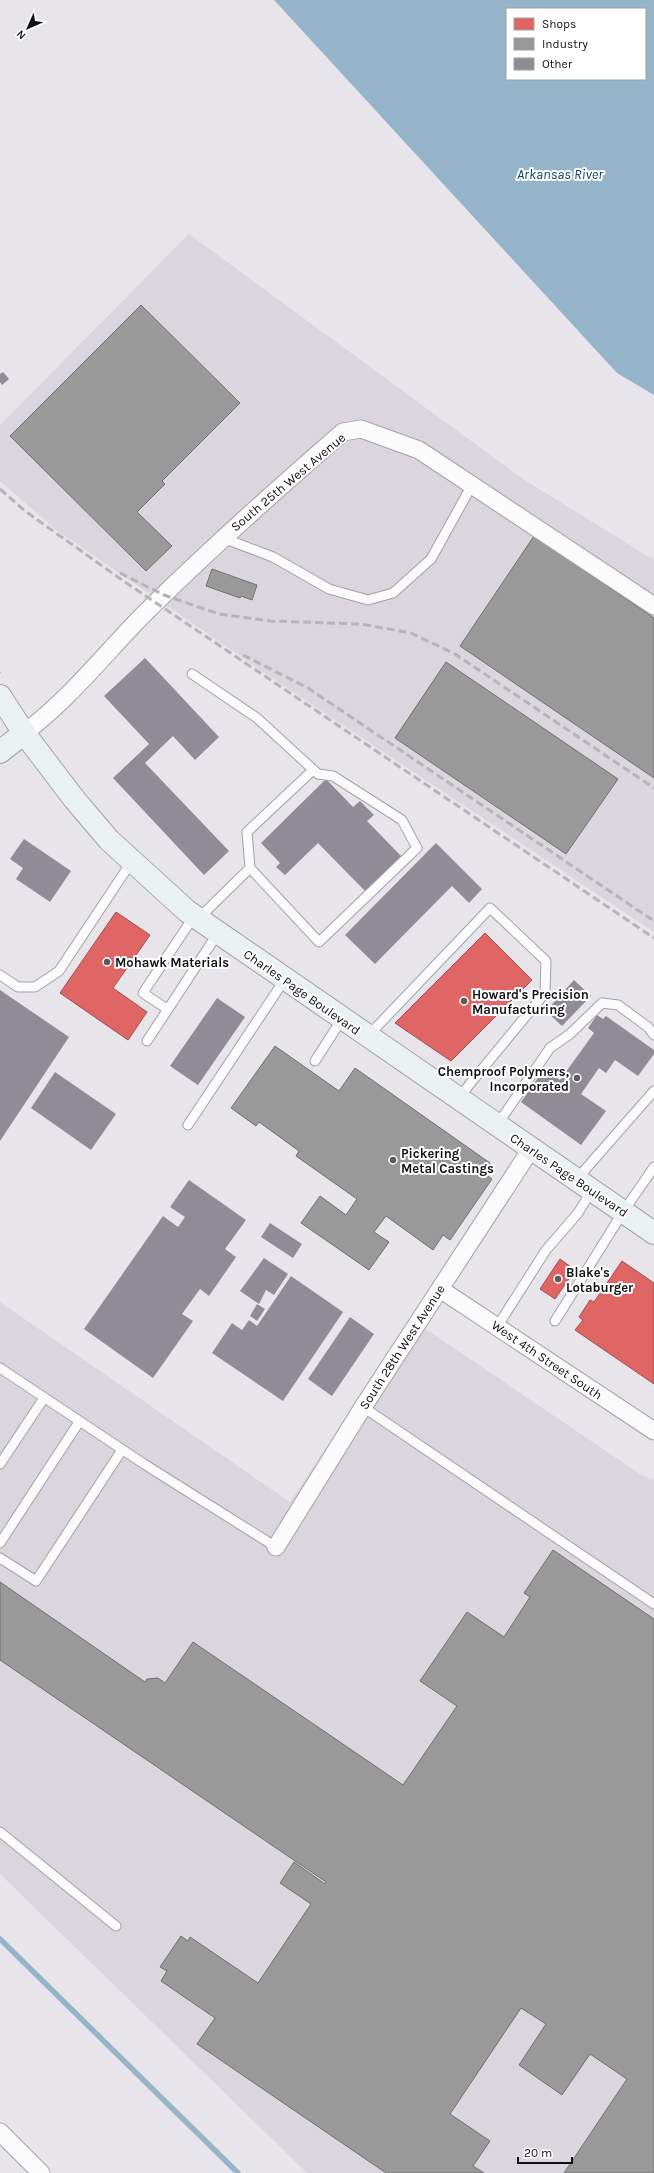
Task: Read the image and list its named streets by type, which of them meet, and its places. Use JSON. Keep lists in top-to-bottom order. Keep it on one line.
{"streets":{"main road":["Charles Page Boulevard"],"street":["South 25th West Avenue","South 28th West Avenue","West 4th Street South"]},"crossings":[["South 25th West Avenue","Charles Page Boulevard"],["Charles Page Boulevard","South 28th West Avenue"],["South 28th West Avenue","West 4th Street South"]],"water":["Arkansas River"],"places":["Mohawk Materials","Howard's Precision Manufacturing","Chemproof Polymers, Incorporated","Pickering Metal Castings","Blake's Lotaburger"],"legend":["Shops","Industry","Other"],"scale_bar":"20 m","north":"bottom left"}
